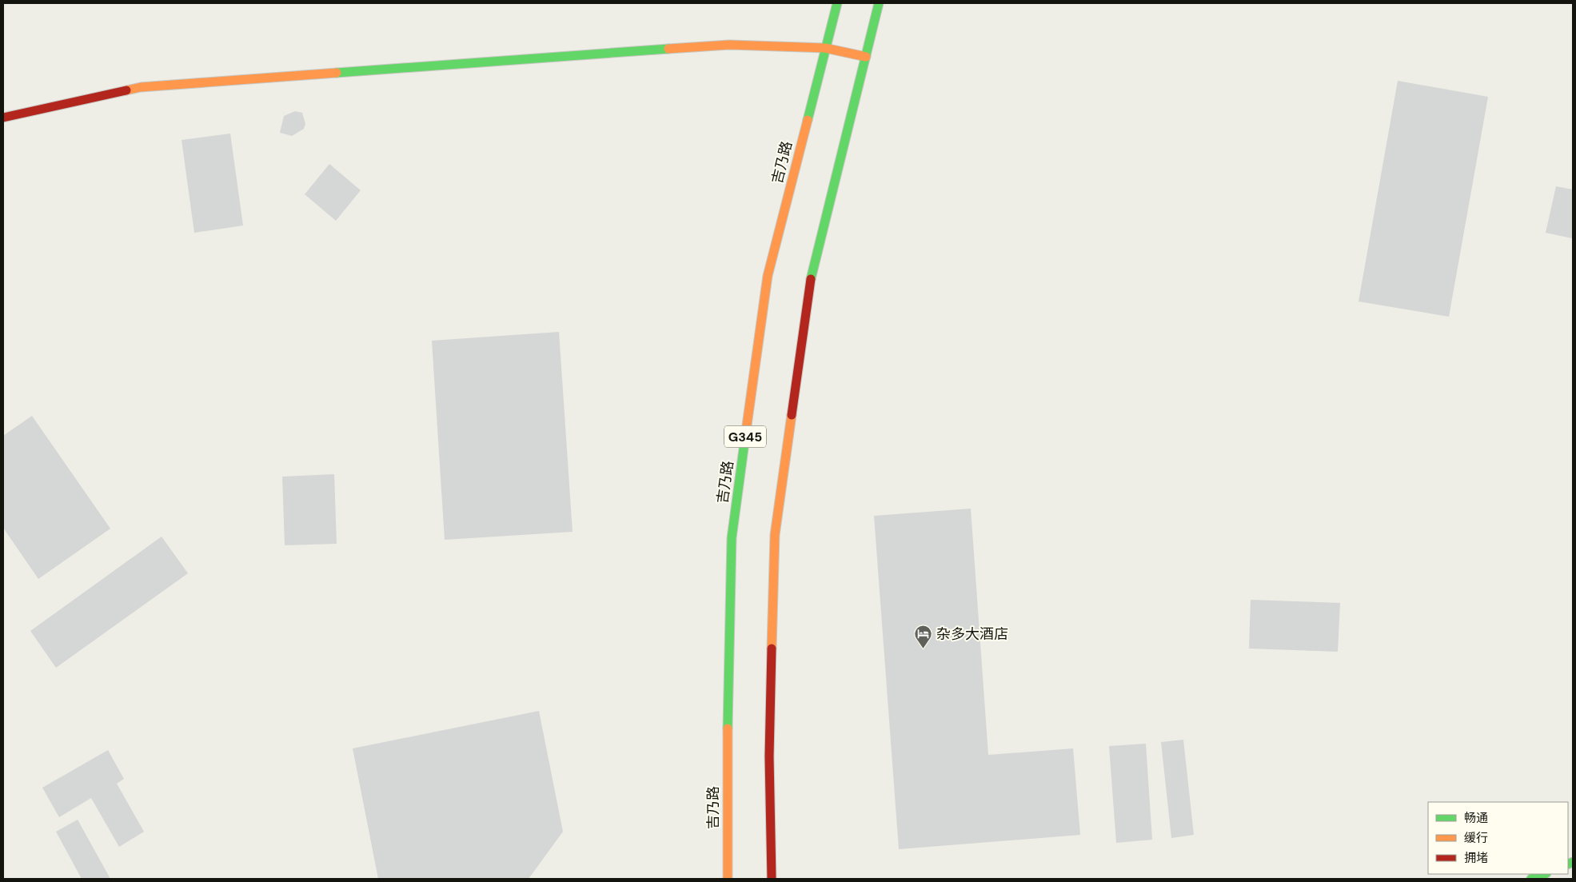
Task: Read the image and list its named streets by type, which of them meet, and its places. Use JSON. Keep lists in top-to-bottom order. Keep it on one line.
{"streets":{"main road":["吉乃路","G345"]},"places":{"hotel":["杂多大酒店"]},"legend":["畅通","缓行","拥堵"]}
